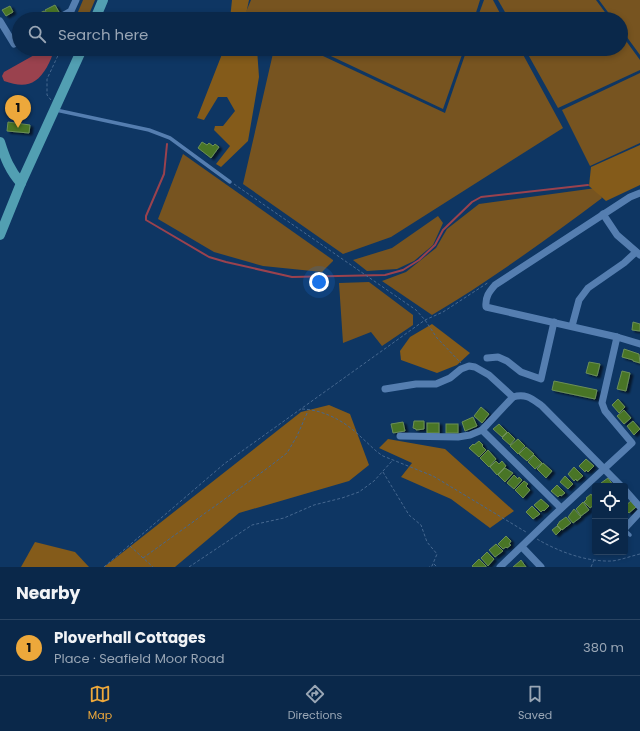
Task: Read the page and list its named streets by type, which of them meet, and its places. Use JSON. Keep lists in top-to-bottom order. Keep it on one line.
{"page":{"search":"Search here","pins":"1","heading":"Nearby","list":[{"mark":"1","name":"Ploverhall Cottages","note":"Place · Seafield Moor Road","value":"380 m"}],"nav":["Map","Directions","Saved"]}}
